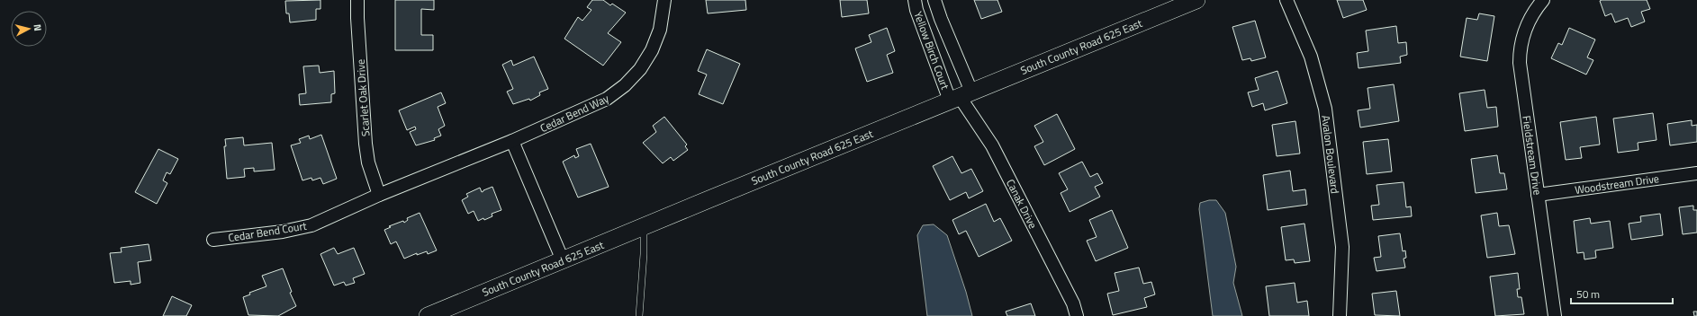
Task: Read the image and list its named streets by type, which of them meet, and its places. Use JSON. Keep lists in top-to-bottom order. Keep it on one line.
{"streets":{"street":["South County Road 625 East","Yellow Birch Court","Scarlet Oak Drive","Cedar Bend Way","Avalon Boulevard","Fieldstream Drive","Woodstream Drive","Canak Drive","Cedar Bend Court"]},"crossings":[["South County Road 625 East","Yellow Birch Court"],["South County Road 625 East","Canak Drive"],["Yellow Birch Court","Canak Drive"],["Scarlet Oak Drive","Cedar Bend Way"],["Scarlet Oak Drive","Cedar Bend Court"],["Cedar Bend Way","Cedar Bend Court"],["Fieldstream Drive","Woodstream Drive"]],"scale_bar":"50 m","north":"right"}
